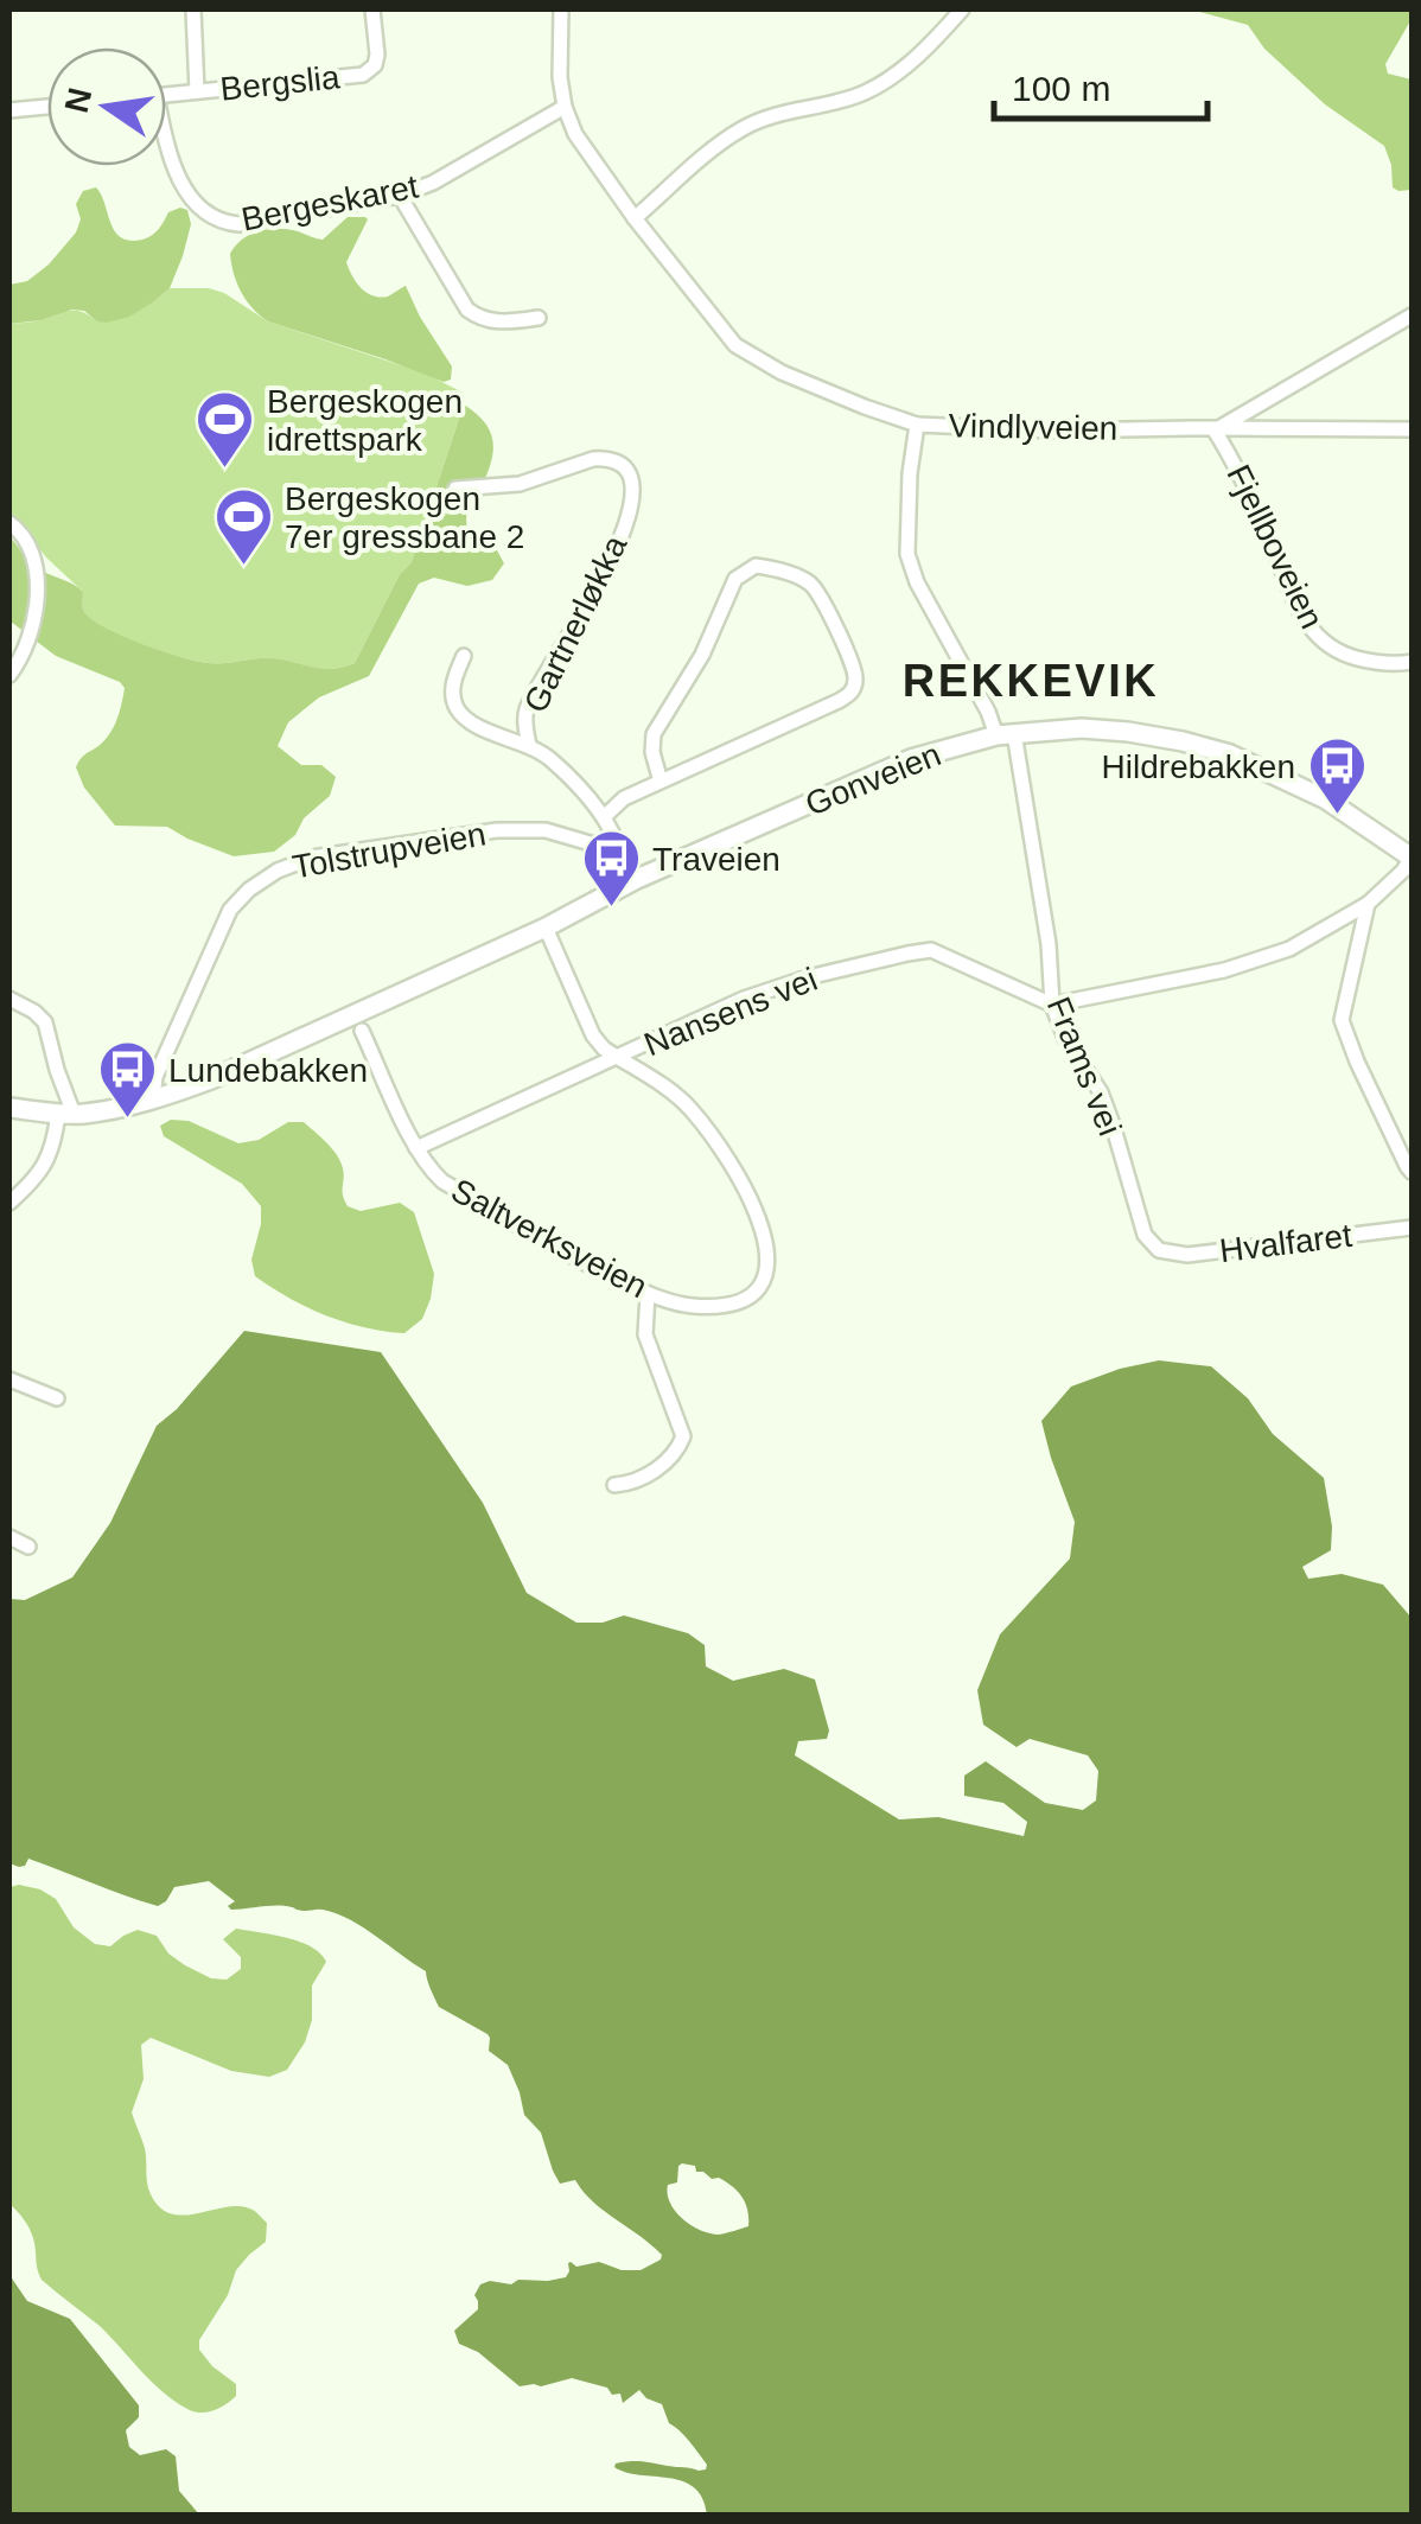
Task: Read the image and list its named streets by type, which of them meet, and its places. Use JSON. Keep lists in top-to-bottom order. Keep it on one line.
{"streets":{"street":["Bergslia","Bergeskaret","Vindlyveien","Fjellboveien","Gartnerløkka","Gonveien","Tolstrupveien","Nansens vei","Frams vei","Saltverksveien","Hvalfaret"]},"crossings":[["Vindlyveien","Fjellboveien"],["Vindlyveien","Gonveien"],["Vindlyveien","Frams vei"],["Gonveien","Tolstrupveien"],["Gonveien","Frams vei"],["Nansens vei","Frams vei"],["Nansens vei","Saltverksveien"],["Frams vei","Hvalfaret"]],"districts":["REKKEVIK"],"places":{"sports":["Bergeskogen idrettspark","Bergeskogen 7er gressbane 2"],"bus stop":["Hildrebakken","Traveien","Lundebakken"]},"scale_bar":"100 m","north":"left"}
